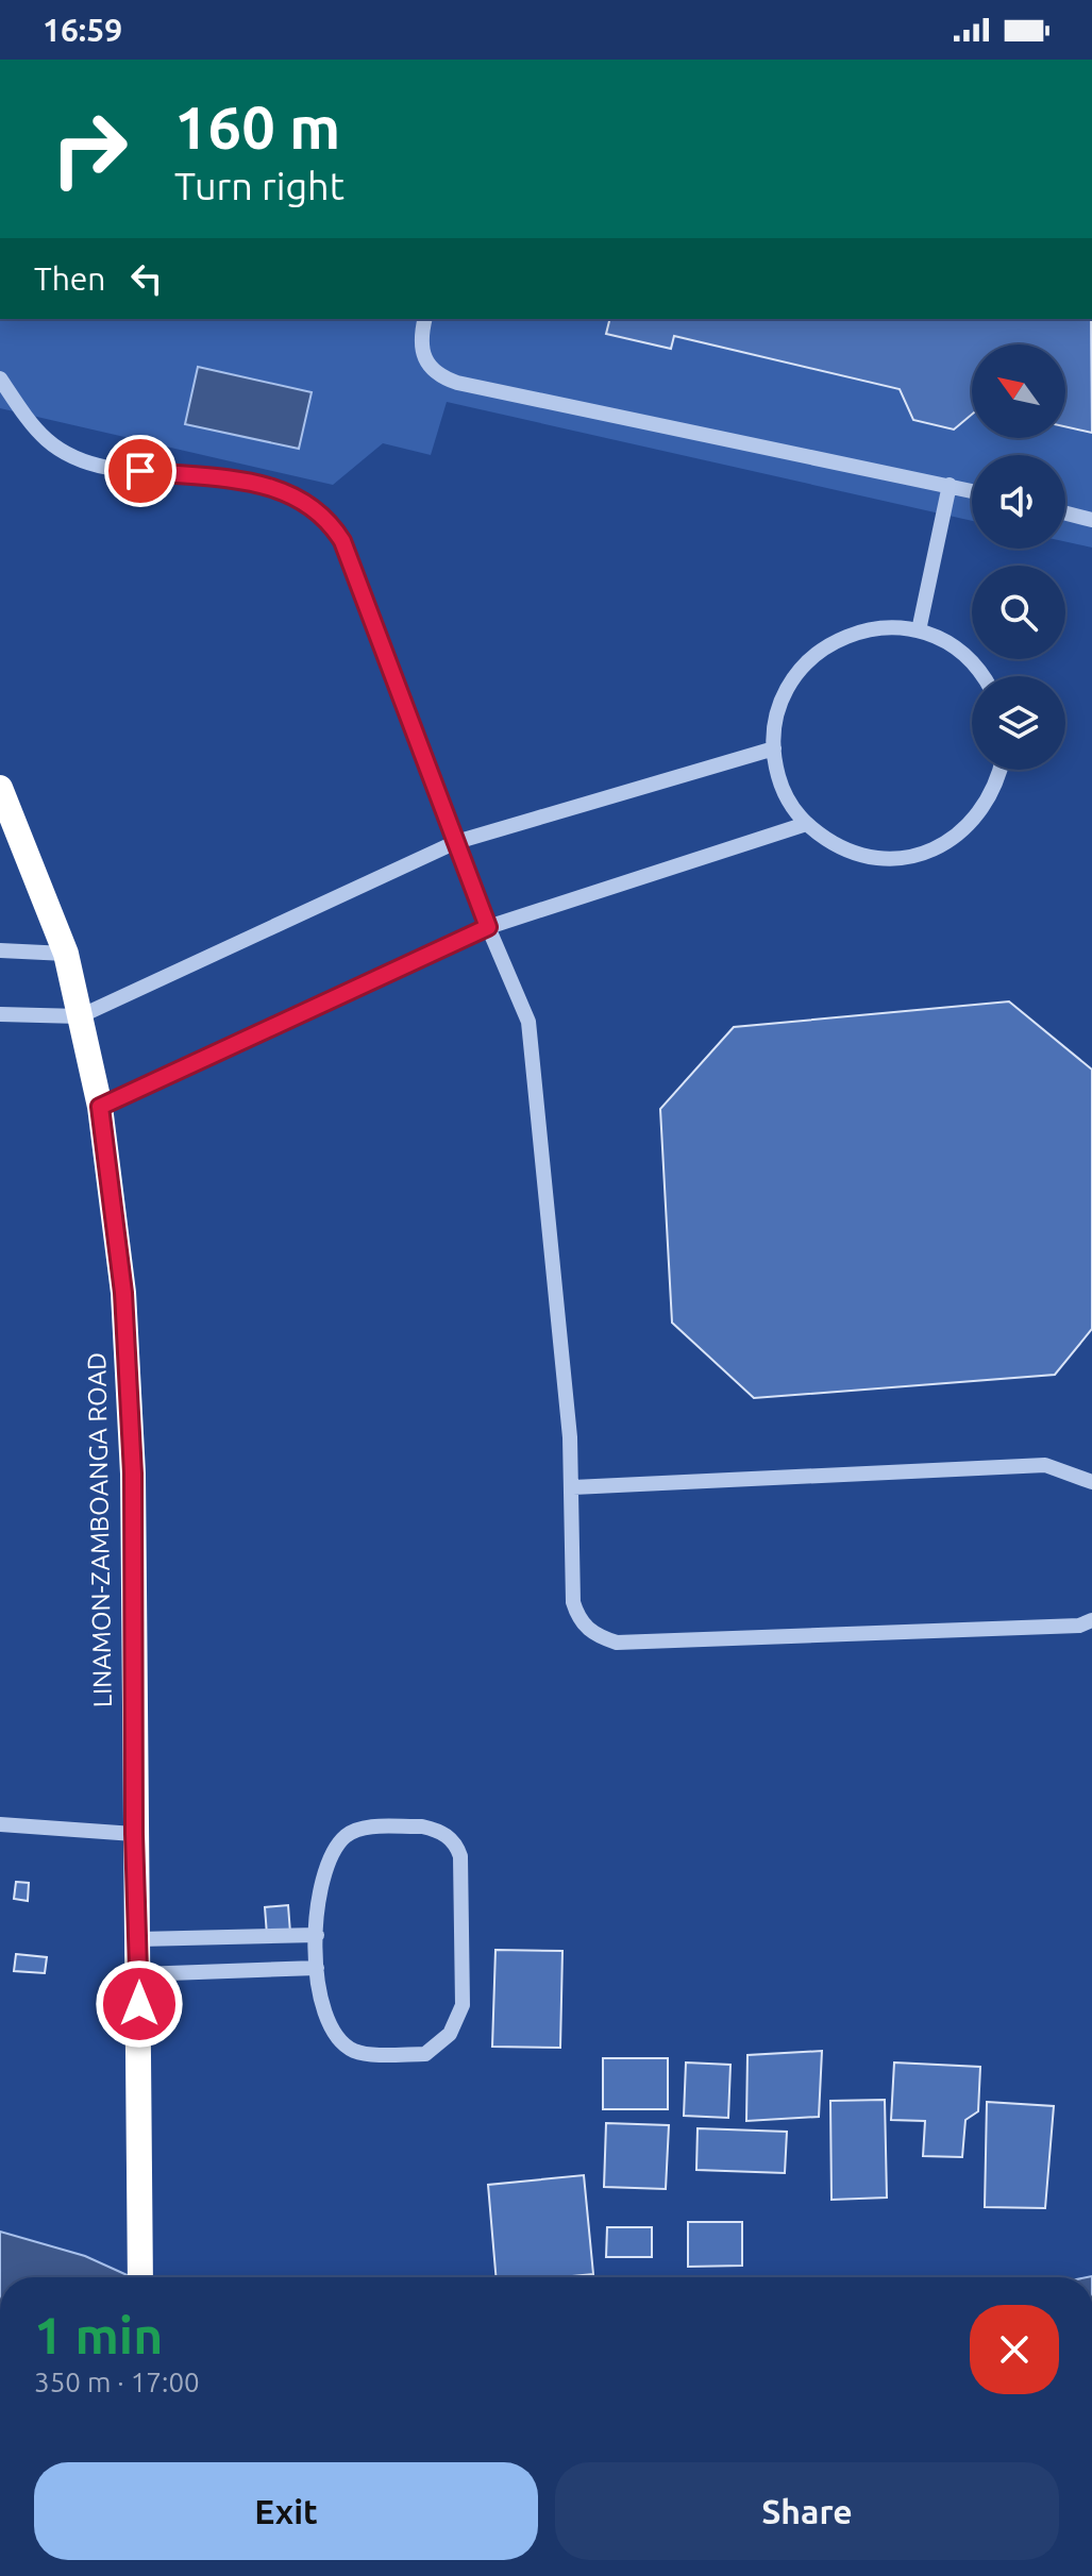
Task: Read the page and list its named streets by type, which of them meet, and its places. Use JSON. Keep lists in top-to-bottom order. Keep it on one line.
{"streets":{"highway":["LINAMON-ZAMBOANGA ROAD"]},"north":"top left","page":{"status":"16:59","turn":["160 m","Turn right"],"then":"Then","heading":["1 min","350 m · 17:00"],"buttons":["Exit","Share"]}}
